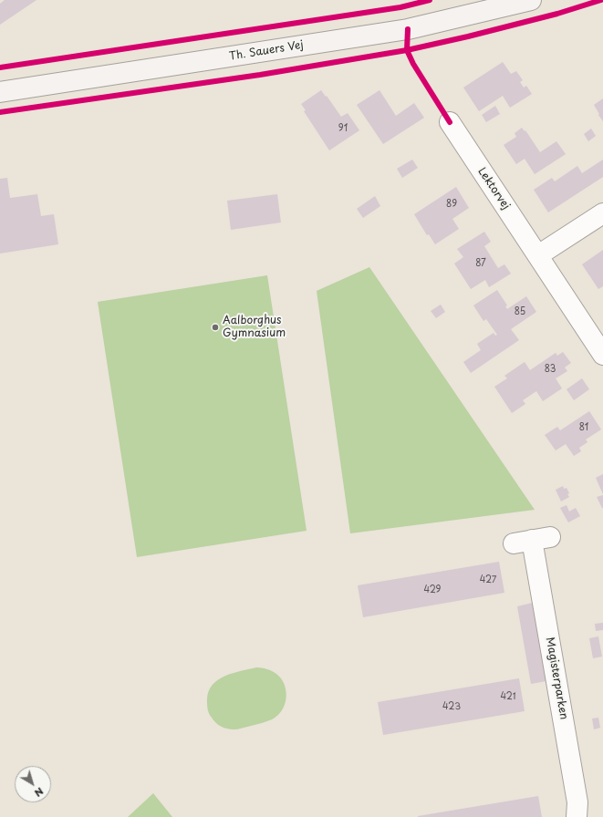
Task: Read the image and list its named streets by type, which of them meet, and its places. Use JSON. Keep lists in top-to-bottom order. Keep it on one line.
{"streets":{"main road":["Th. Sauers Vej"],"street":["Lektorvej","Magisterparken"]},"places":["Aalborghus Gymnasium"],"house_numbers":["91","89","87","85","83","81","427","429","421","423"],"north":"bottom right"}
